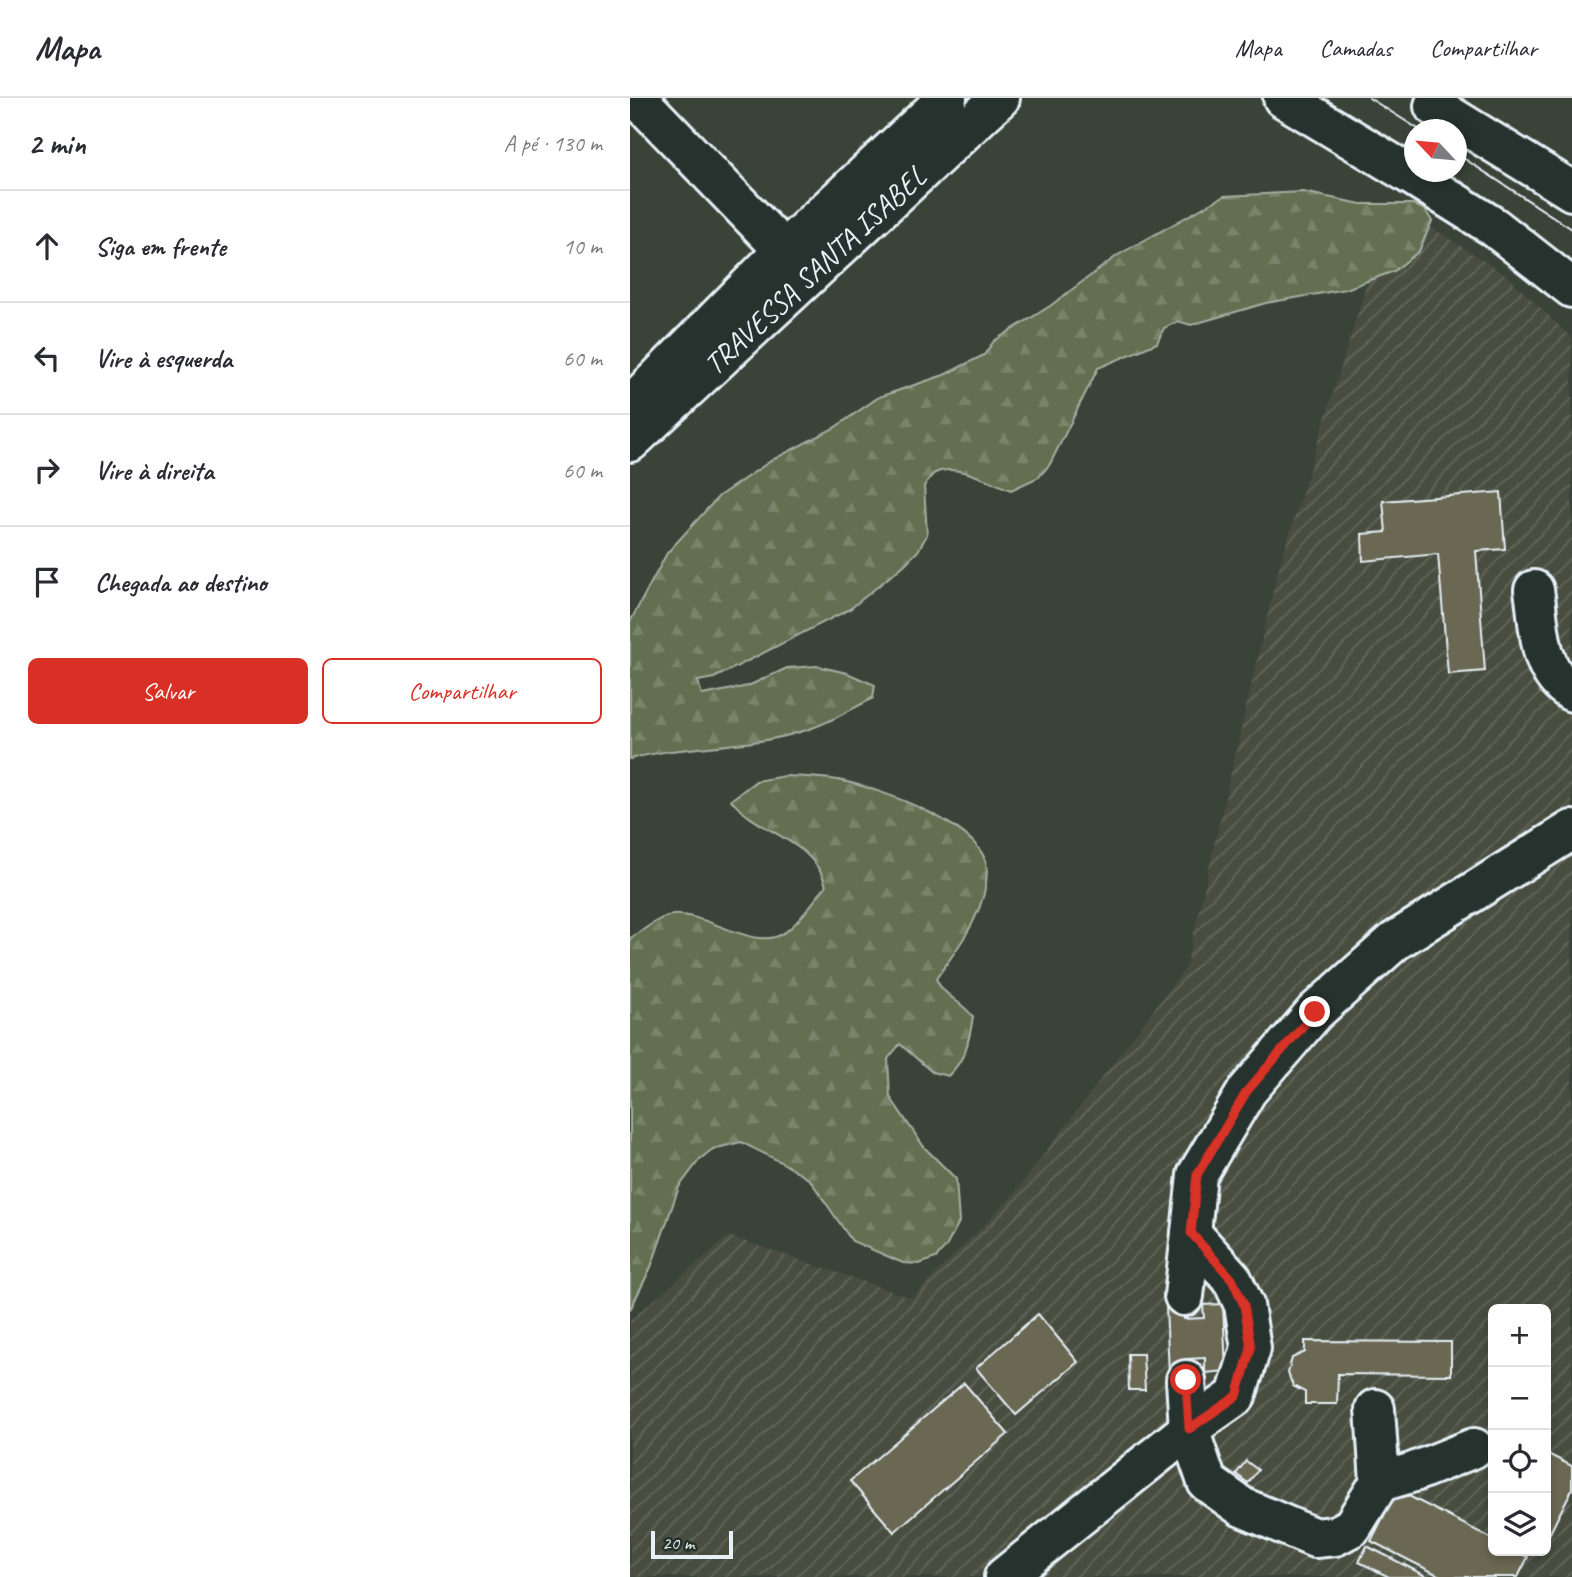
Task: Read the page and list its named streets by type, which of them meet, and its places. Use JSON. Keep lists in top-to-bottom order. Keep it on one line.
{"streets":{"street":["TRAVESSA SANTA ISABEL"]},"scale_bar":"20 m","north":"top left","page":{"header":"Mapa","nav":["Mapa","Camadas","Compartilhar"],"heading":["2 min","A pé · 130 m"],"list":[["Siga em frente","10 m"],["Vire à esquerda","60 m"],["Vire à direita","60 m"],"Chegada ao destino"],"buttons":["Salvar","Compartilhar"],"map_buttons":["+","−"],"scale":"20 m"}}
